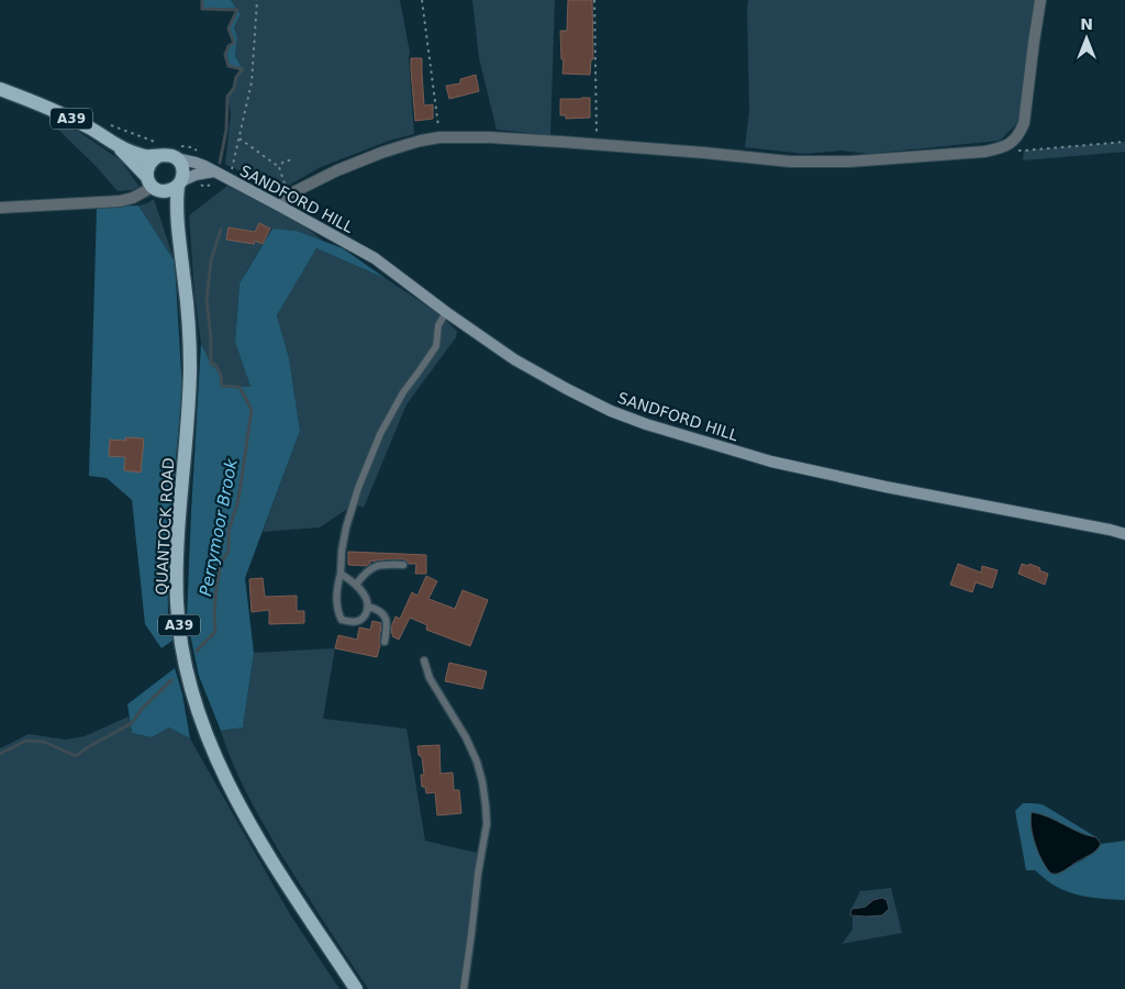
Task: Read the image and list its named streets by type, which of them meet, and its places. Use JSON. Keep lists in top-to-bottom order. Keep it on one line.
{"streets":{"main road":["A39","SANDFORD HILL","QUANTOCK ROAD"]},"crossings":[["A39","SANDFORD HILL"],["A39","QUANTOCK ROAD"]],"water":["Perrymoor Brook"],"north":"top"}
